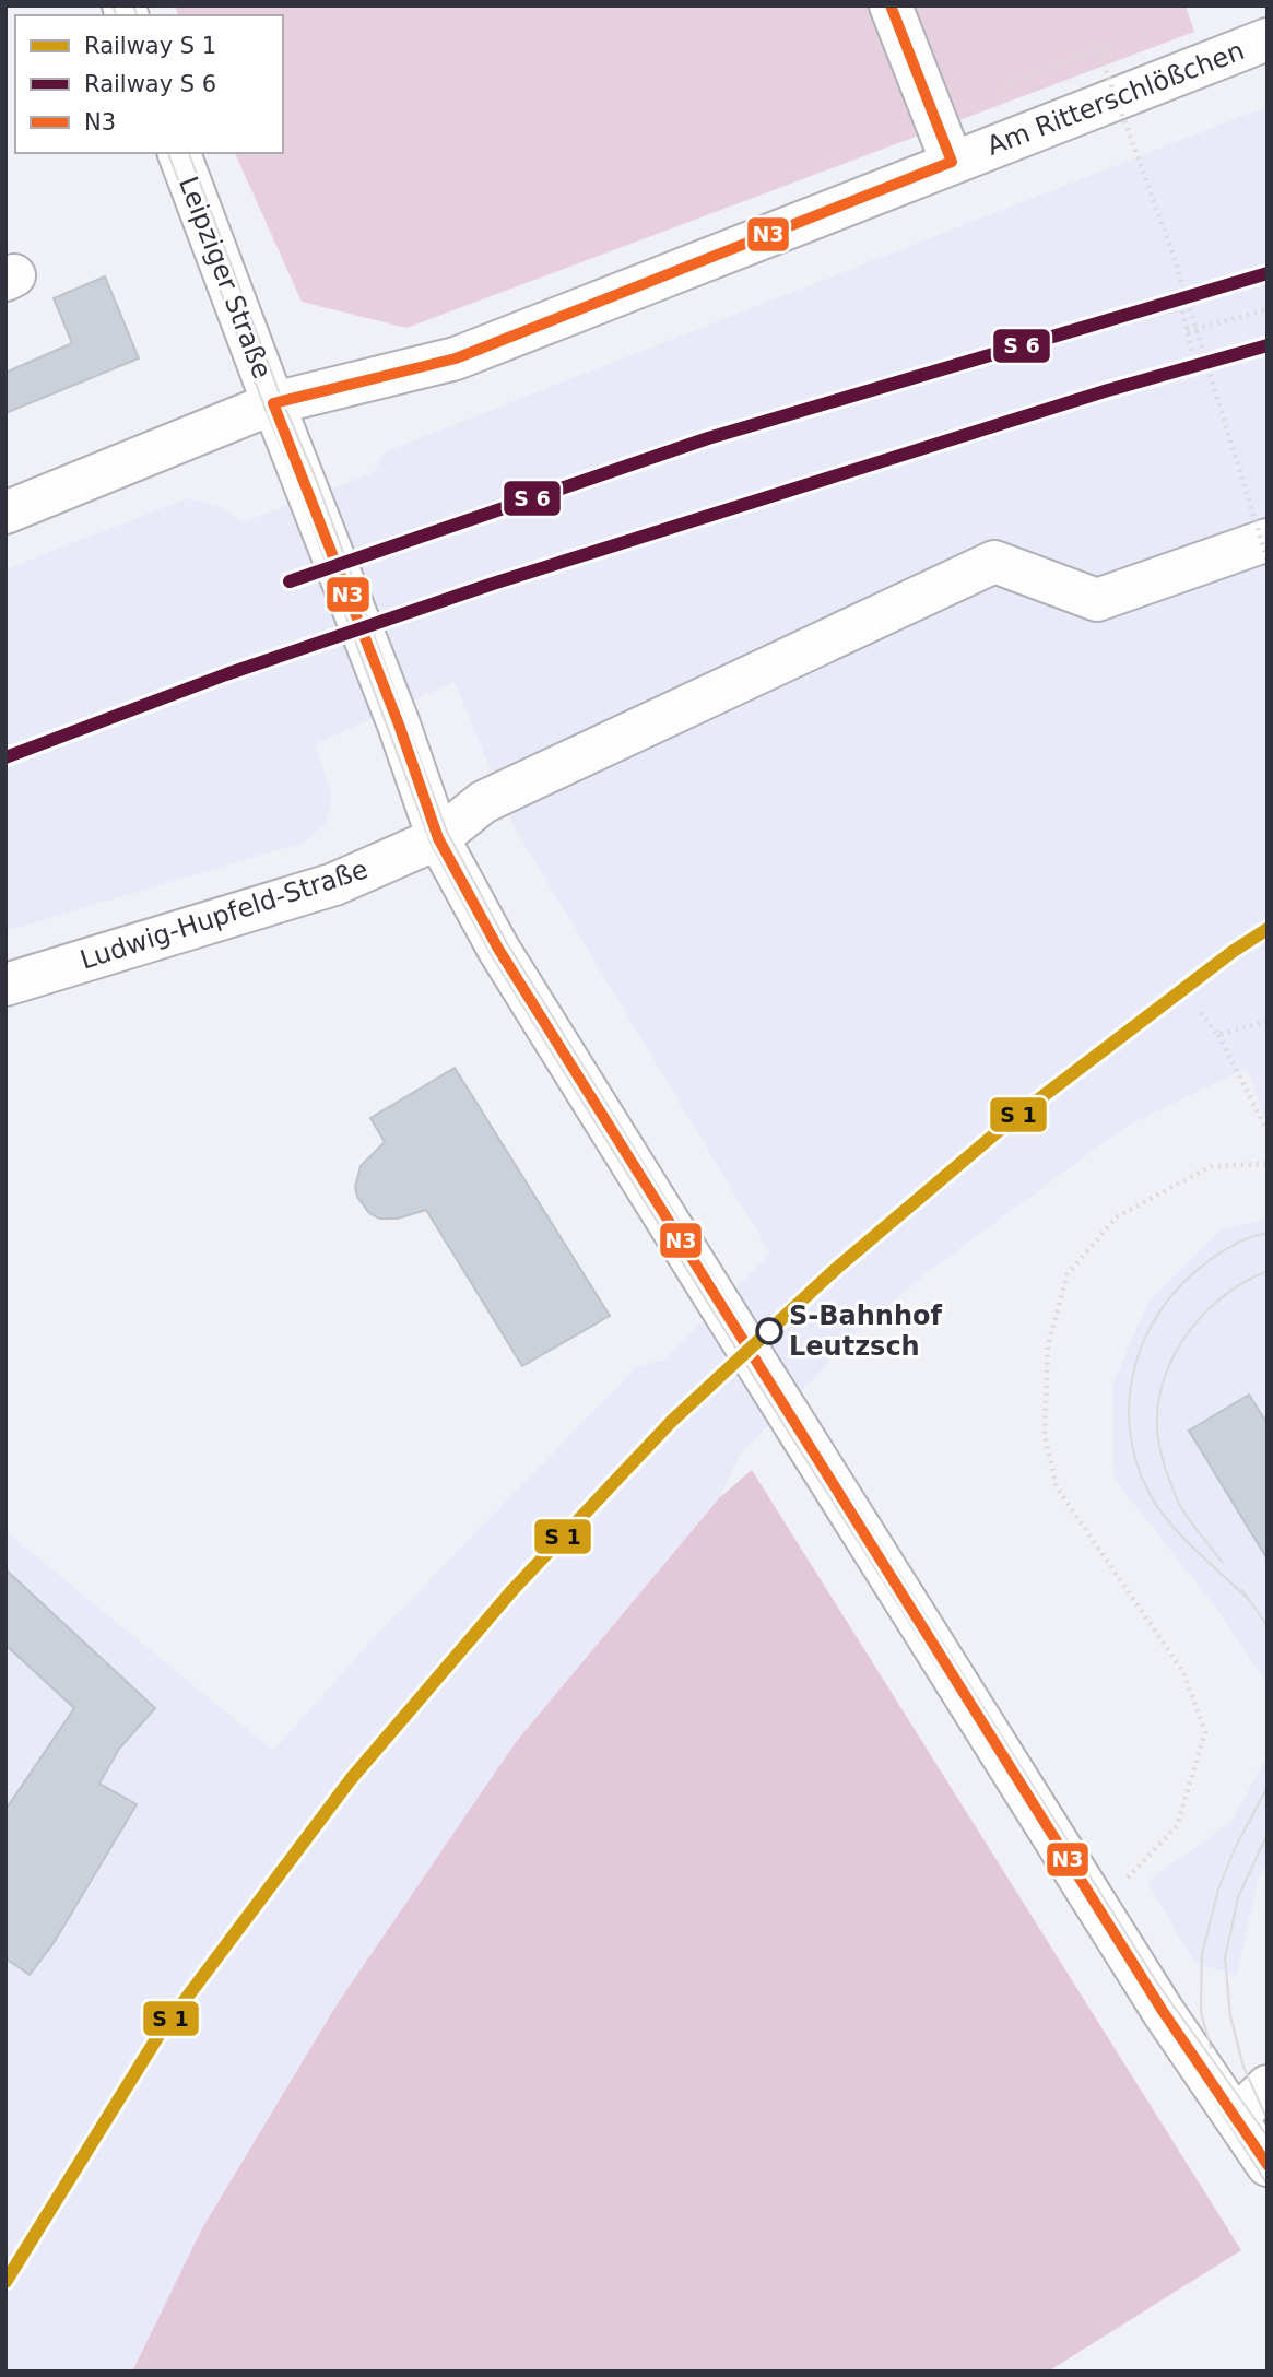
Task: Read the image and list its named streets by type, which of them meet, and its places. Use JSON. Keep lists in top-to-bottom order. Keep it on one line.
{"streets":{"street":["Am Ritterschlößchen","Leipziger Straße","Ludwig-Hupfeld-Straße"]},"crossings":[["Am Ritterschlößchen","Leipziger Straße"],["Leipziger Straße","Ludwig-Hupfeld-Straße"]],"places":["S-Bahnhof Leutzsch"],"lines":["transit line N3"],"legend":["Railway S 1","Railway S 6","N3"]}
